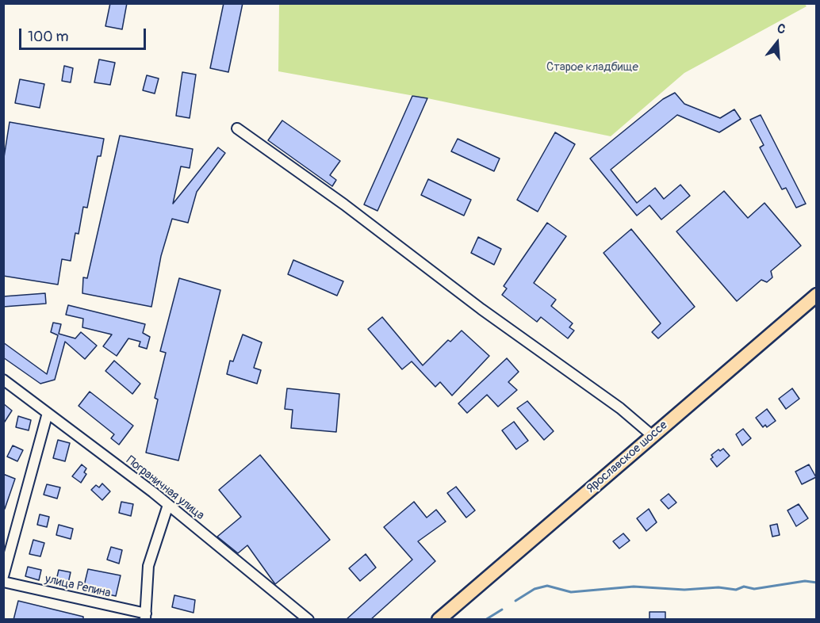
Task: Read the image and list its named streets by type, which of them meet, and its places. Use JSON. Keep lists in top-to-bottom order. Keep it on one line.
{"streets":{"main road":["Ярославское шоссе"],"street":["Пограничная улица","улица Репина"]},"parks":["Старое кладбище"],"scale_bar":"100 m","north":"top"}
